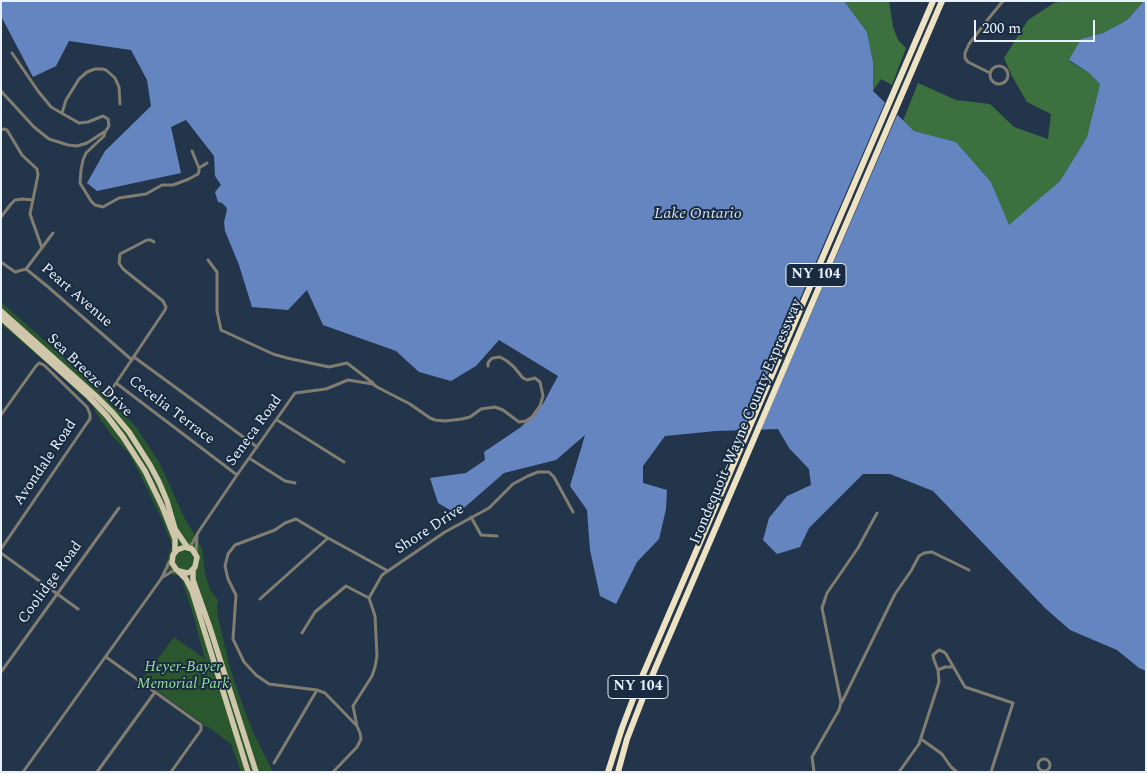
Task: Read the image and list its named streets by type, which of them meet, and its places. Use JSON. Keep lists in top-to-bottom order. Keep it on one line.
{"streets":{"highway":["NY 104","Irondequoit–Wayne County Expressway"],"main road":["Sea Breeze Drive"],"street":["Peart Avenue","Cecelia Terrace","Seneca Road","Avondale Road","Shore Drive","Coolidge Road"]},"crossings":[["Peart Avenue","Seneca Road"],["Sea Breeze Drive","Seneca Road"],["Cecelia Terrace","Seneca Road"]],"water":["Lake Ontario"],"parks":["Heyer-Bayer Memorial Park"],"scale_bar":"200 m"}
